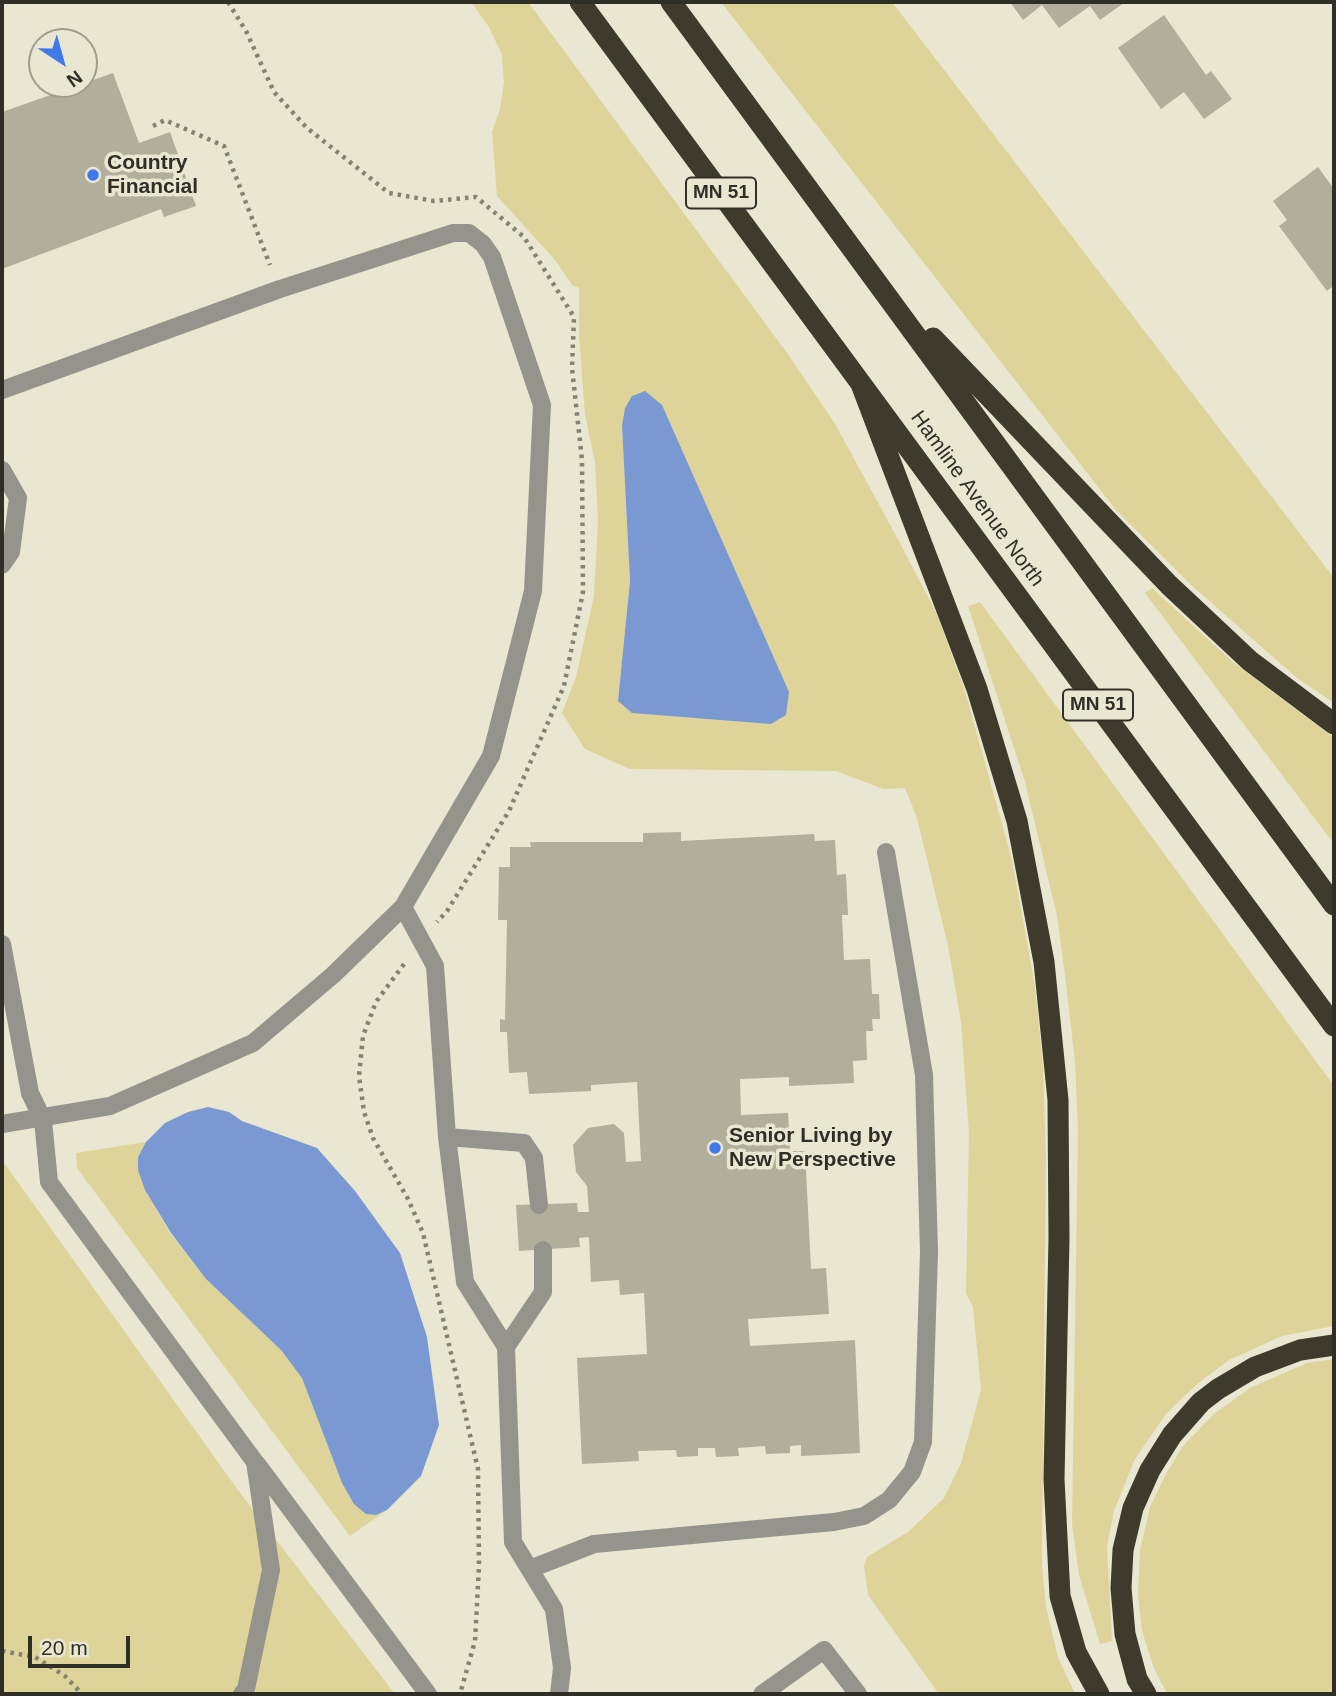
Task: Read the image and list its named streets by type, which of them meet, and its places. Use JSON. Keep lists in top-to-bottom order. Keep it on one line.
{"streets":{"highway":["MN 51","Hamline Avenue North"]},"places":["Country Financial","Senior Living by New Perspective"],"scale_bar":"20 m","north":"bottom right"}
